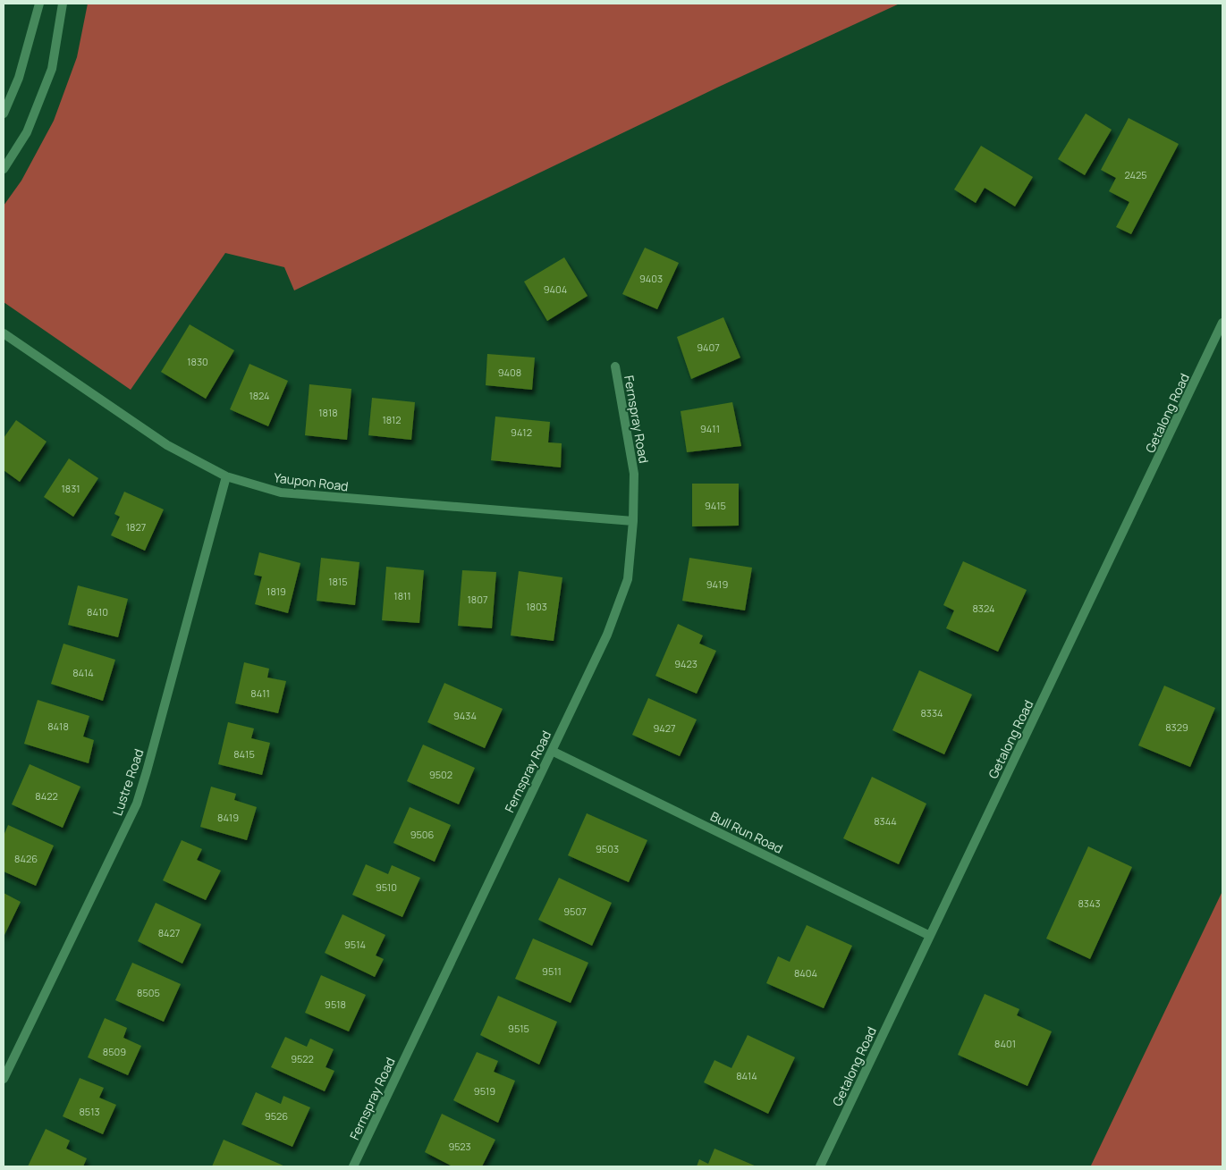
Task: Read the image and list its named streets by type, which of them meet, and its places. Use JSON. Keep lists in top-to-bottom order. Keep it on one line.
{"streets":{"street":["Getalong Road","Fernspray Road","Yaupon Road","Lustre Road","Bull Run Road"]},"crossings":[["Getalong Road","Bull Run Road"],["Fernspray Road","Yaupon Road"],["Fernspray Road","Bull Run Road"],["Yaupon Road","Lustre Road"]],"house_numbers":["2425","9403","9404","9407","1830","9408","1824","1818","1812","9411","9412","1831","9415","1827","1815","9419","1819","1811","1807","1803","8324","8410","9423","8414","8411","8334","9434","8418","8329","9427","8415","9502","8422","8419","8344","9506","9503","8426","9510","8343","9507","8427","9514","9511","8404","8505","9518","9515","8401","8509","9522","8414","9519","8513","9526","9523"]}
